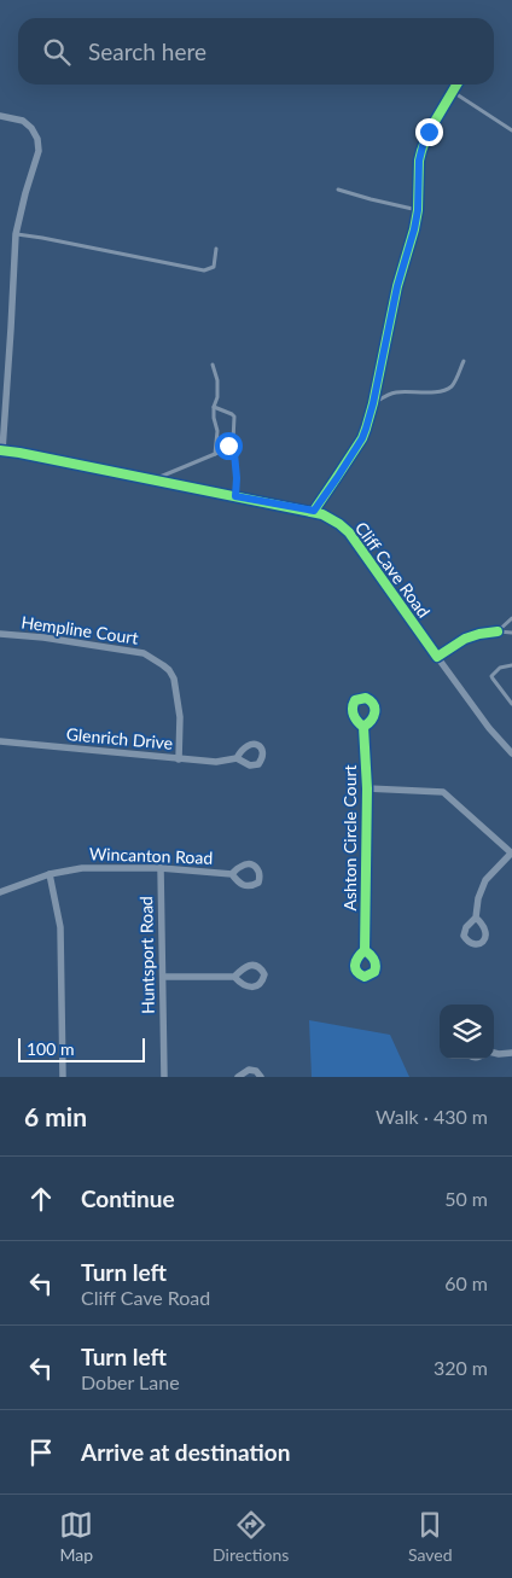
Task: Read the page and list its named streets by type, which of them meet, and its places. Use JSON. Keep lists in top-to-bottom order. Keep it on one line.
{"streets":{"street":["Cliff Cave Road","Hempline Court","Glenrich Drive","Ashton Circle Court","Wincanton Road","Huntsport Road"]},"crossings":[["Hempline Court","Glenrich Drive"],["Wincanton Road","Huntsport Road"]],"scale_bar":"100 m","page":{"search":"Search here","scale":"100 m","heading":["6 min","Walk · 430 m"],"list":[["Continue","50 m"],["Turn left","Cliff Cave Road","60 m"],["Turn left","Dober Lane","320 m"],"Arrive at destination"],"nav":["Map","Directions","Saved"]}}
